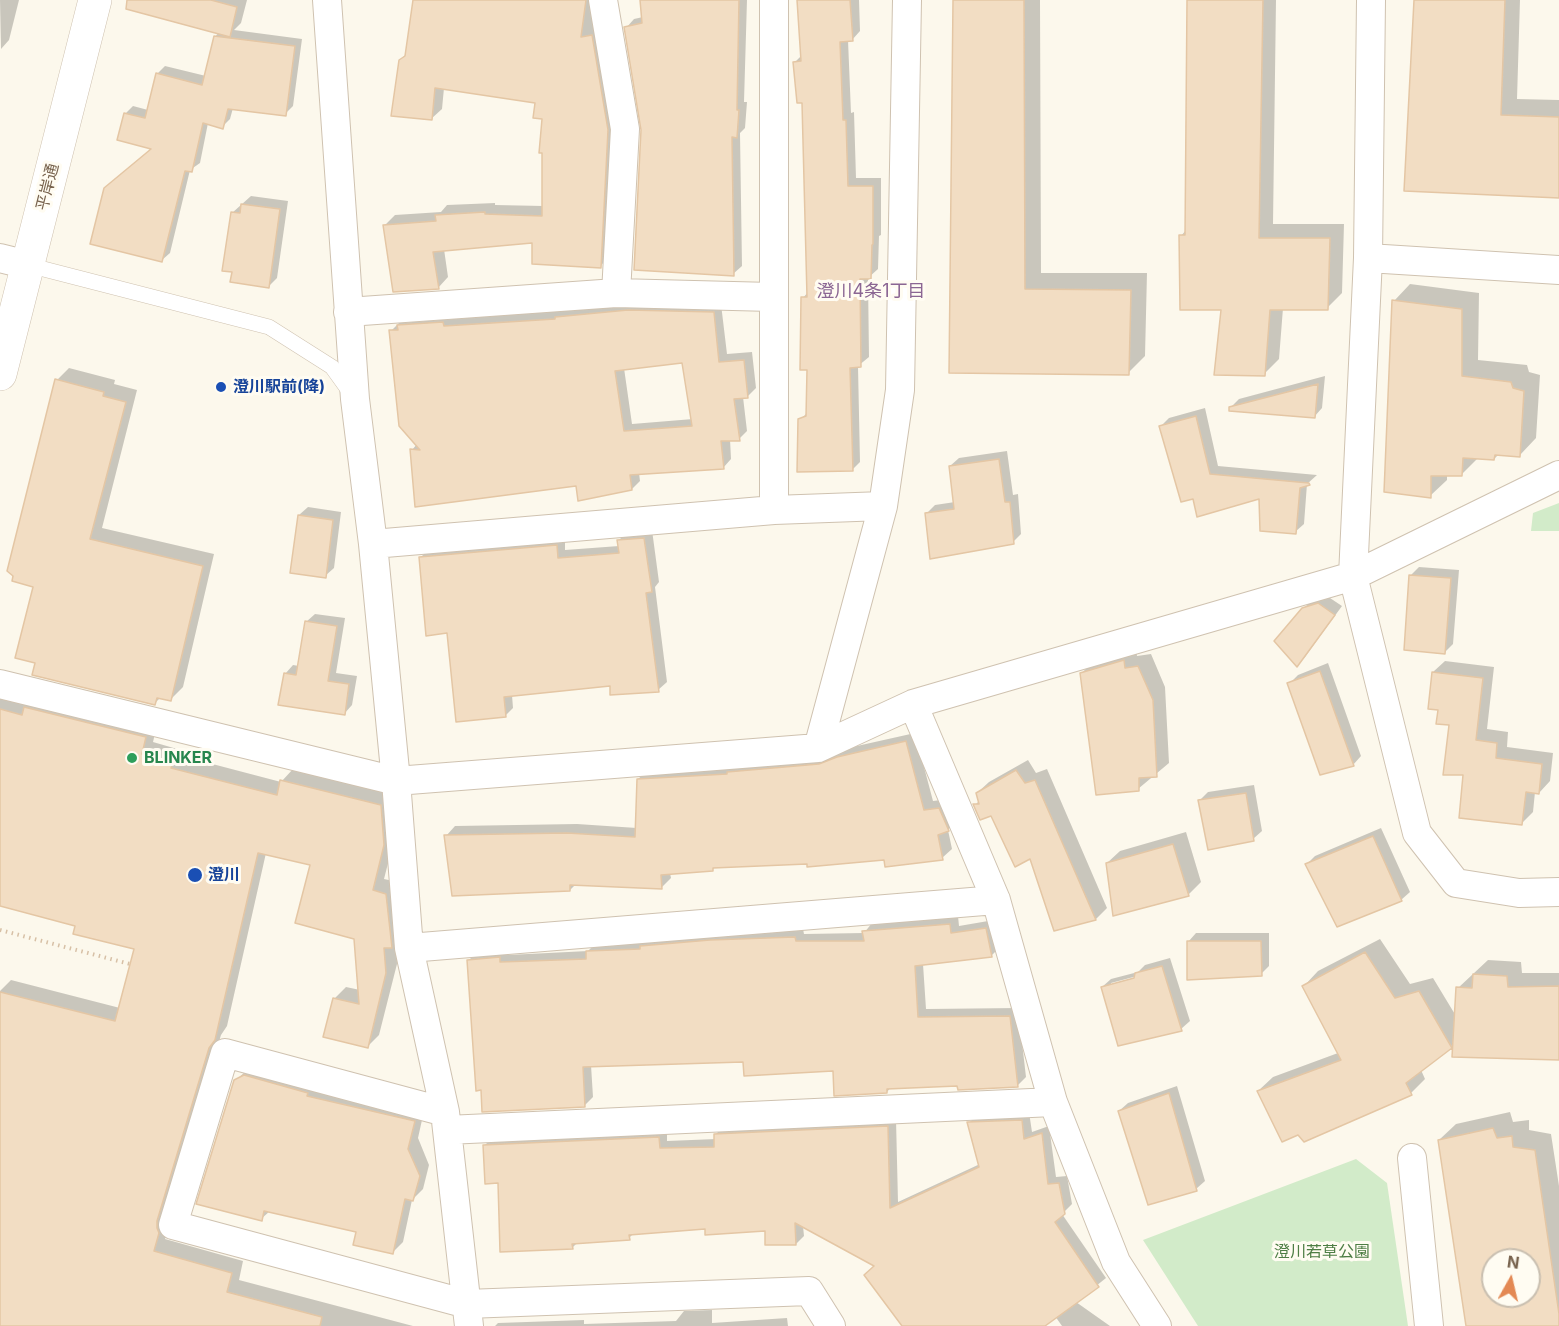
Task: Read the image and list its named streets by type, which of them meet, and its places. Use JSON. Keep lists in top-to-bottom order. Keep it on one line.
{"streets":{"street":["平岸通"]},"districts":["澄川4条1丁目"],"parks":["澄川若草公園"],"places":["澄川駅前(降)","BLINKER","澄川"],"north":"top"}
